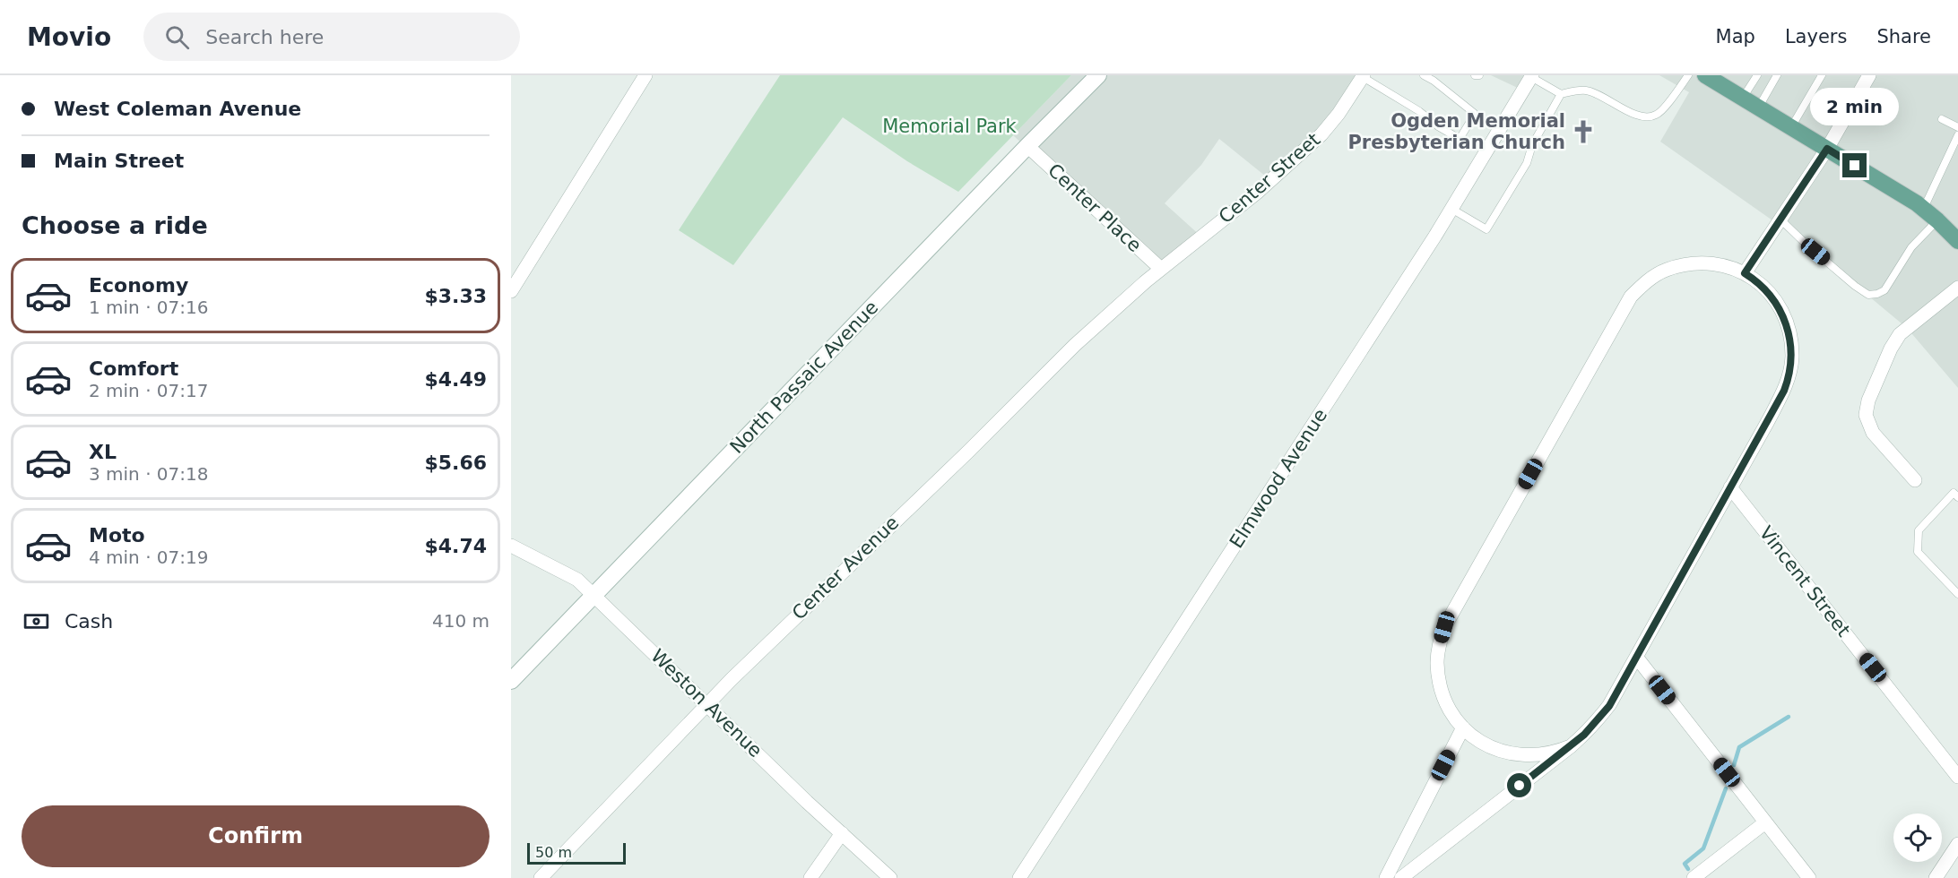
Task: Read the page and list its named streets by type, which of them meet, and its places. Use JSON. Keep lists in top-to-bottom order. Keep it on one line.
{"streets":{"main road":["North Passaic Avenue"],"street":["Center Street","Center Place","Elmwood Avenue","Center Avenue","Vincent Street","Weston Avenue"]},"crossings":[["Center Street","Center Place"],["Center Street","Center Avenue"],["Center Place","North Passaic Avenue"],["Center Place","Center Avenue"],["North Passaic Avenue","Weston Avenue"],["Center Avenue","Weston Avenue"]],"parks":["Memorial Park"],"places":{"church":["Ogden Memorial Presbyterian Church"]},"scale_bar":"50 m","page":{"header":"Movio","search":"Search here","nav":["Map","Layers","Share"],"banner":["West Coleman Avenue","Main Street"],"bubble":"2 min","heading":"Choose a ride","list":[{"name":"Economy","note":"1 min · 07:16","value":"$3.33"},{"name":"Comfort","note":"2 min · 07:17","value":"$4.49"},{"name":"XL","note":"3 min · 07:18","value":"$5.66"},{"name":"Moto","note":"4 min · 07:19","value":"$4.74"}],"pay":["Cash","410 m"],"buttons":"Confirm","scale":"50 m"}}
